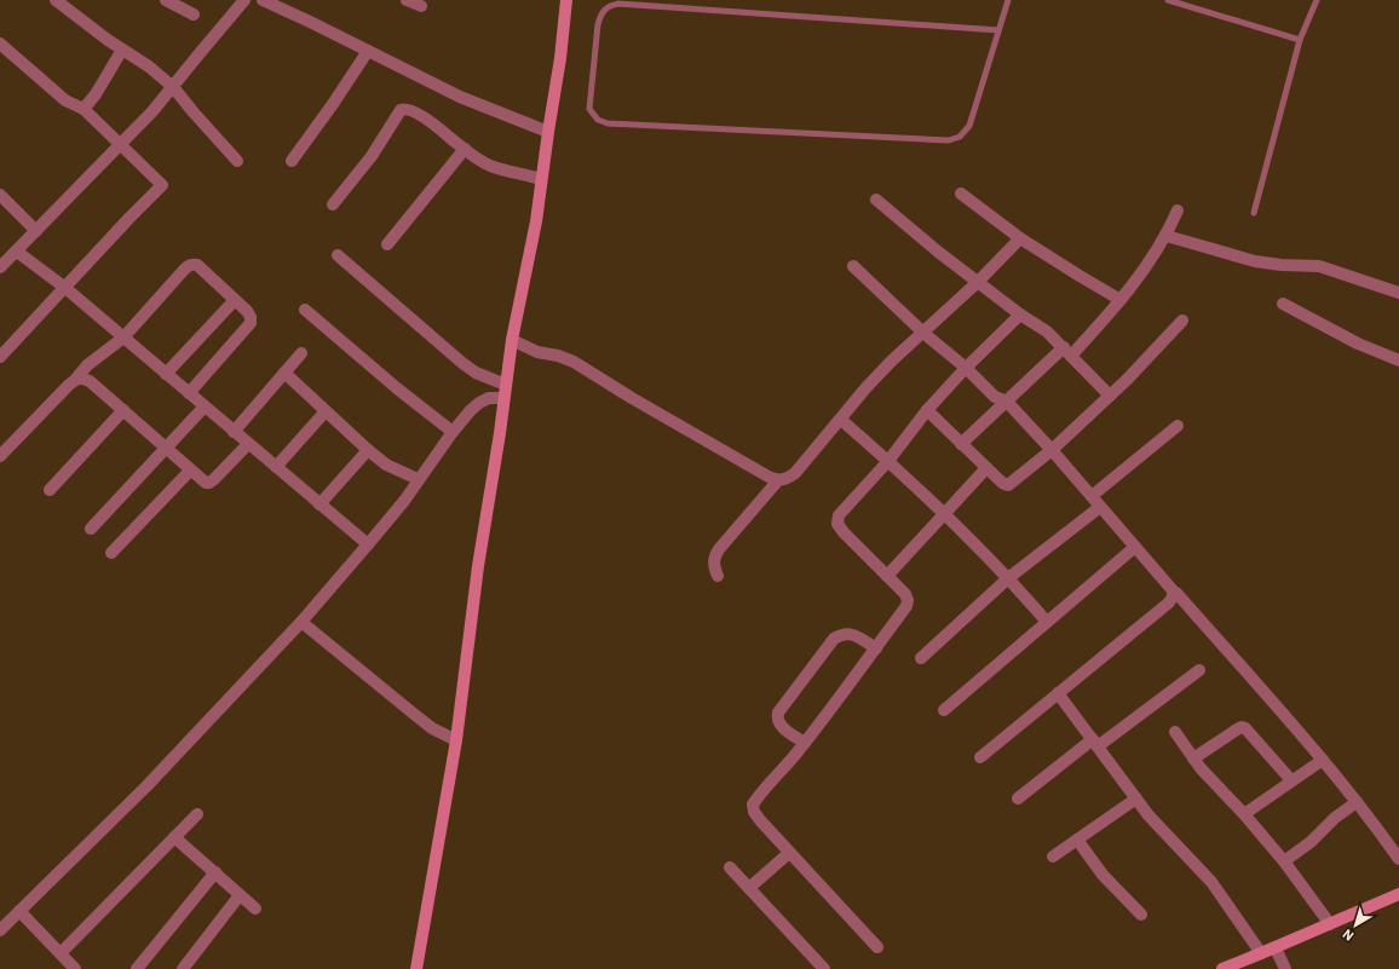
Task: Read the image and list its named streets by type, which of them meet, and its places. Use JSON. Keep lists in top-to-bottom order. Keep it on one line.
{"north":"bottom left"}
